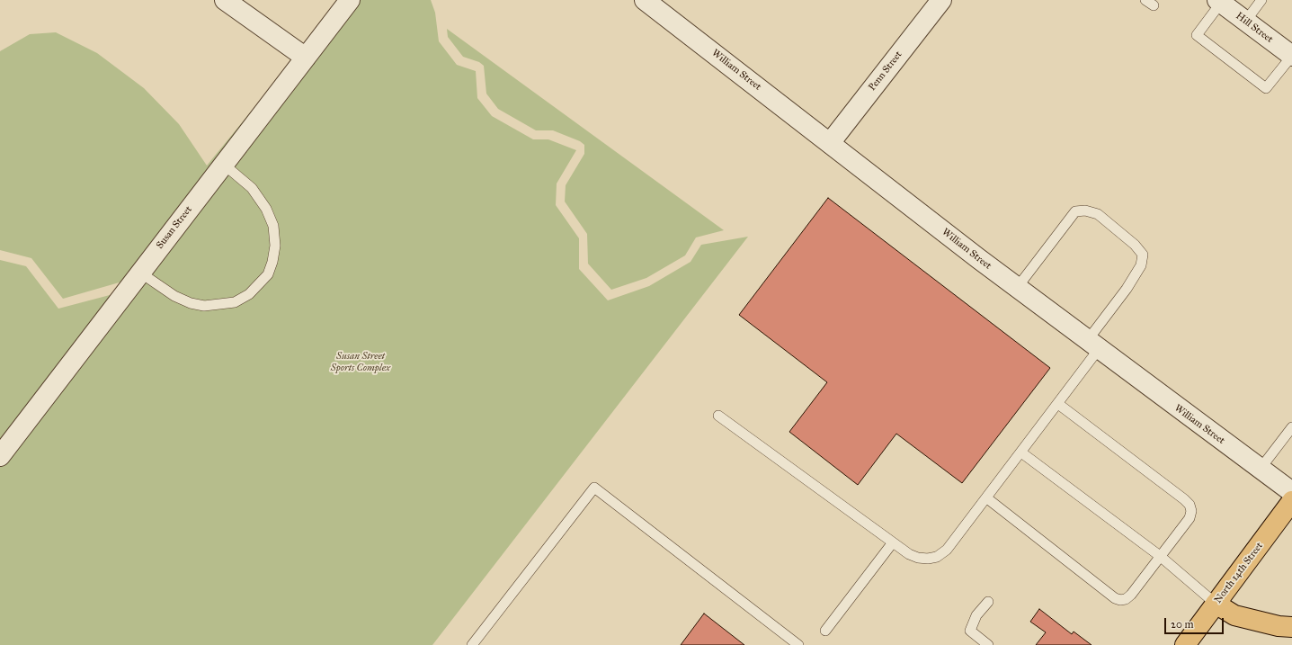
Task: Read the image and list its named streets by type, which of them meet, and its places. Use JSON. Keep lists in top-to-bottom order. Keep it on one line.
{"streets":{"main road":["North 14th Street"],"street":["Hill Street","William Street","Penn Street","Susan Street"]},"crossings":[["William Street","Penn Street"]],"parks":["Susan Street Sports Complex"],"scale_bar":"20 m"}
